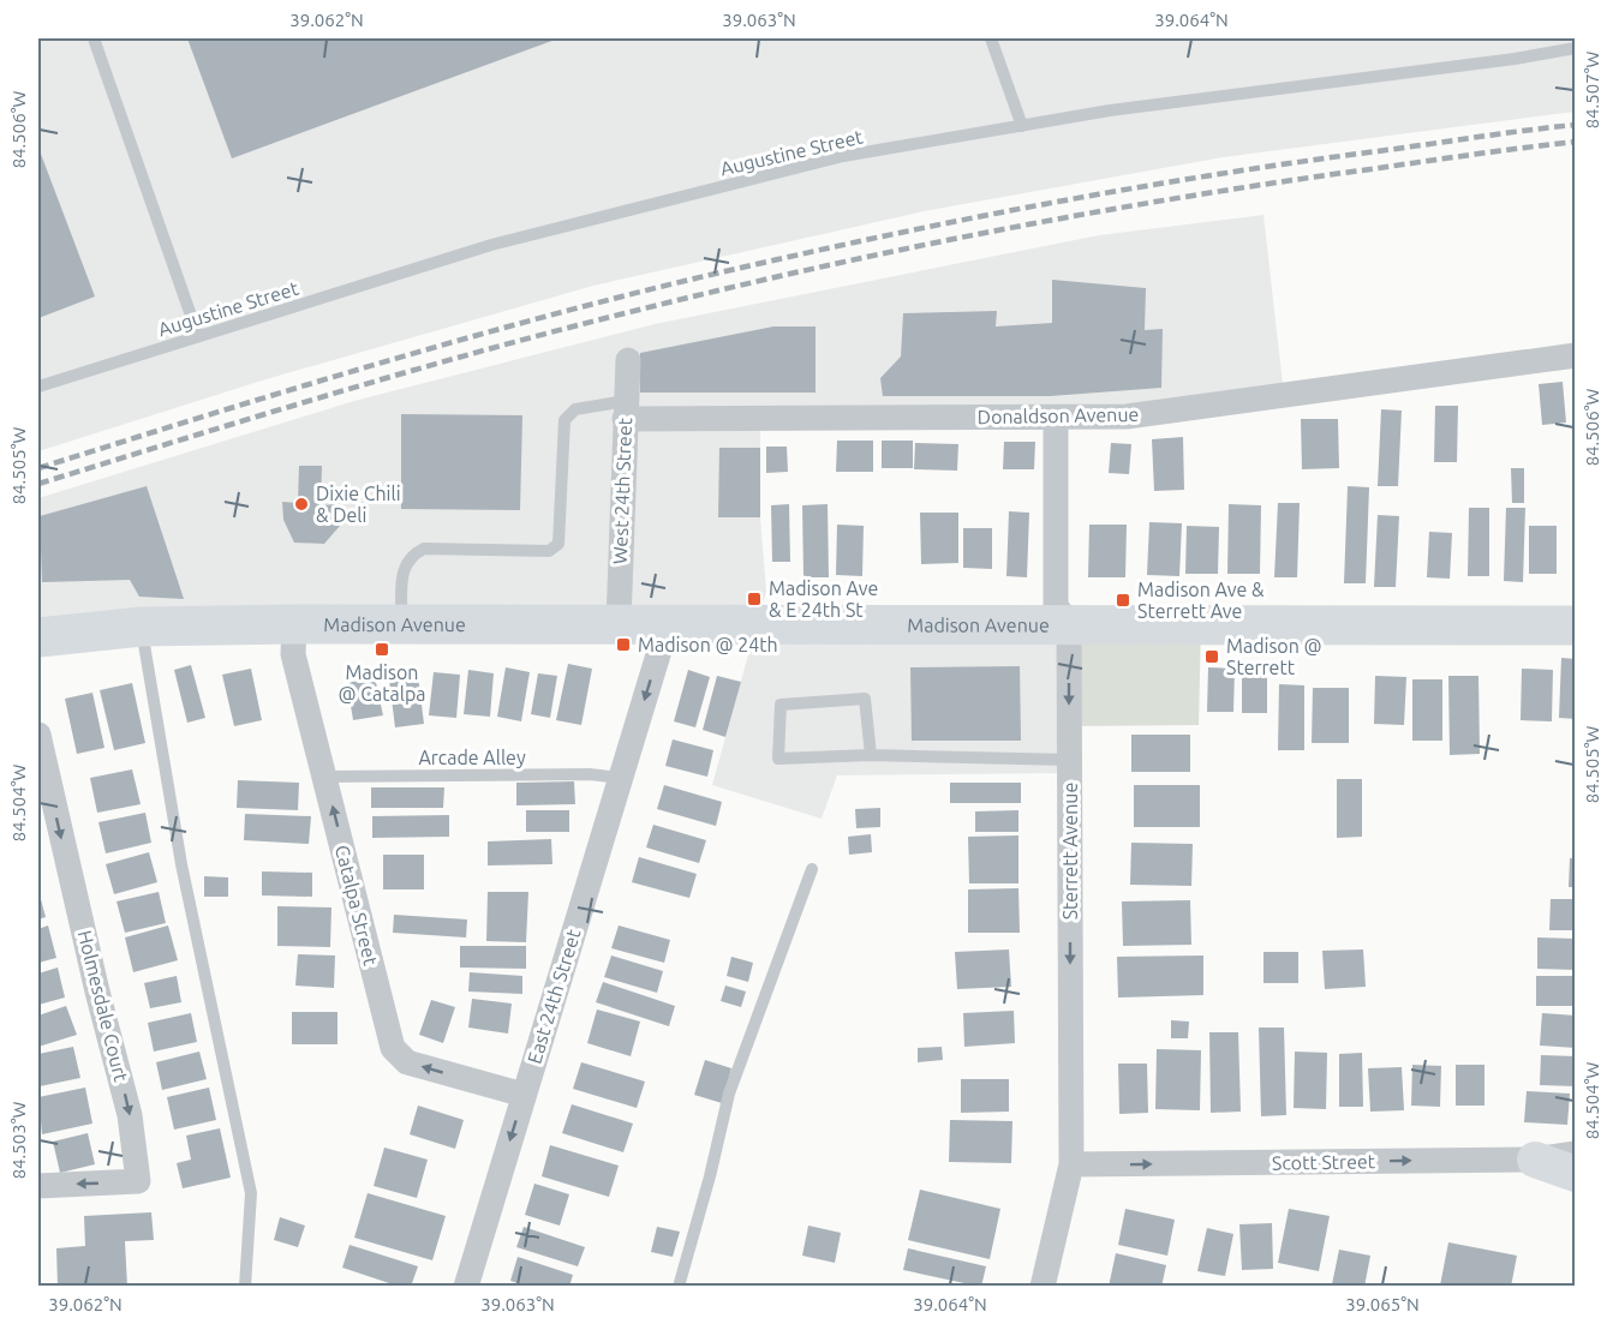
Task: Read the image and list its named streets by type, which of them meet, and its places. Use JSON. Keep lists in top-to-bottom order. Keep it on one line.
{"streets":{"main road":["Madison Avenue"],"street":["Donaldson Avenue","West 24th Street","Sterrett Avenue","Catalpa Street","East 24th Street","Holmesdale Court","Scott Street"],"lane":["Augustine Street","Arcade Alley"]},"crossings":[["Donaldson Avenue","West 24th Street"],["Donaldson Avenue","Sterrett Avenue"],["West 24th Street","Madison Avenue"],["Madison Avenue","Sterrett Avenue"],["Madison Avenue","Catalpa Street"],["Madison Avenue","East 24th Street"],["Arcade Alley","Catalpa Street"],["Arcade Alley","East 24th Street"],["Sterrett Avenue","Scott Street"],["Catalpa Street","East 24th Street"]],"one_way":["Sterrett Avenue","Catalpa Street","East 24th Street","Holmesdale Court","Scott Street"],"places":{"other":["Dixie Chili & Deli"],"transit":["Madison Ave & E 24th St","Madison Ave & Sterrett Ave","Madison @ 24th","Madison @ Catalpa","Madison @ Sterrett"]},"coordinates":["39.062°N","39.063°N","39.064°N","84.507°W","84.506°W","84.505°W","84.504°W","84.503°W","39.065°N"]}
